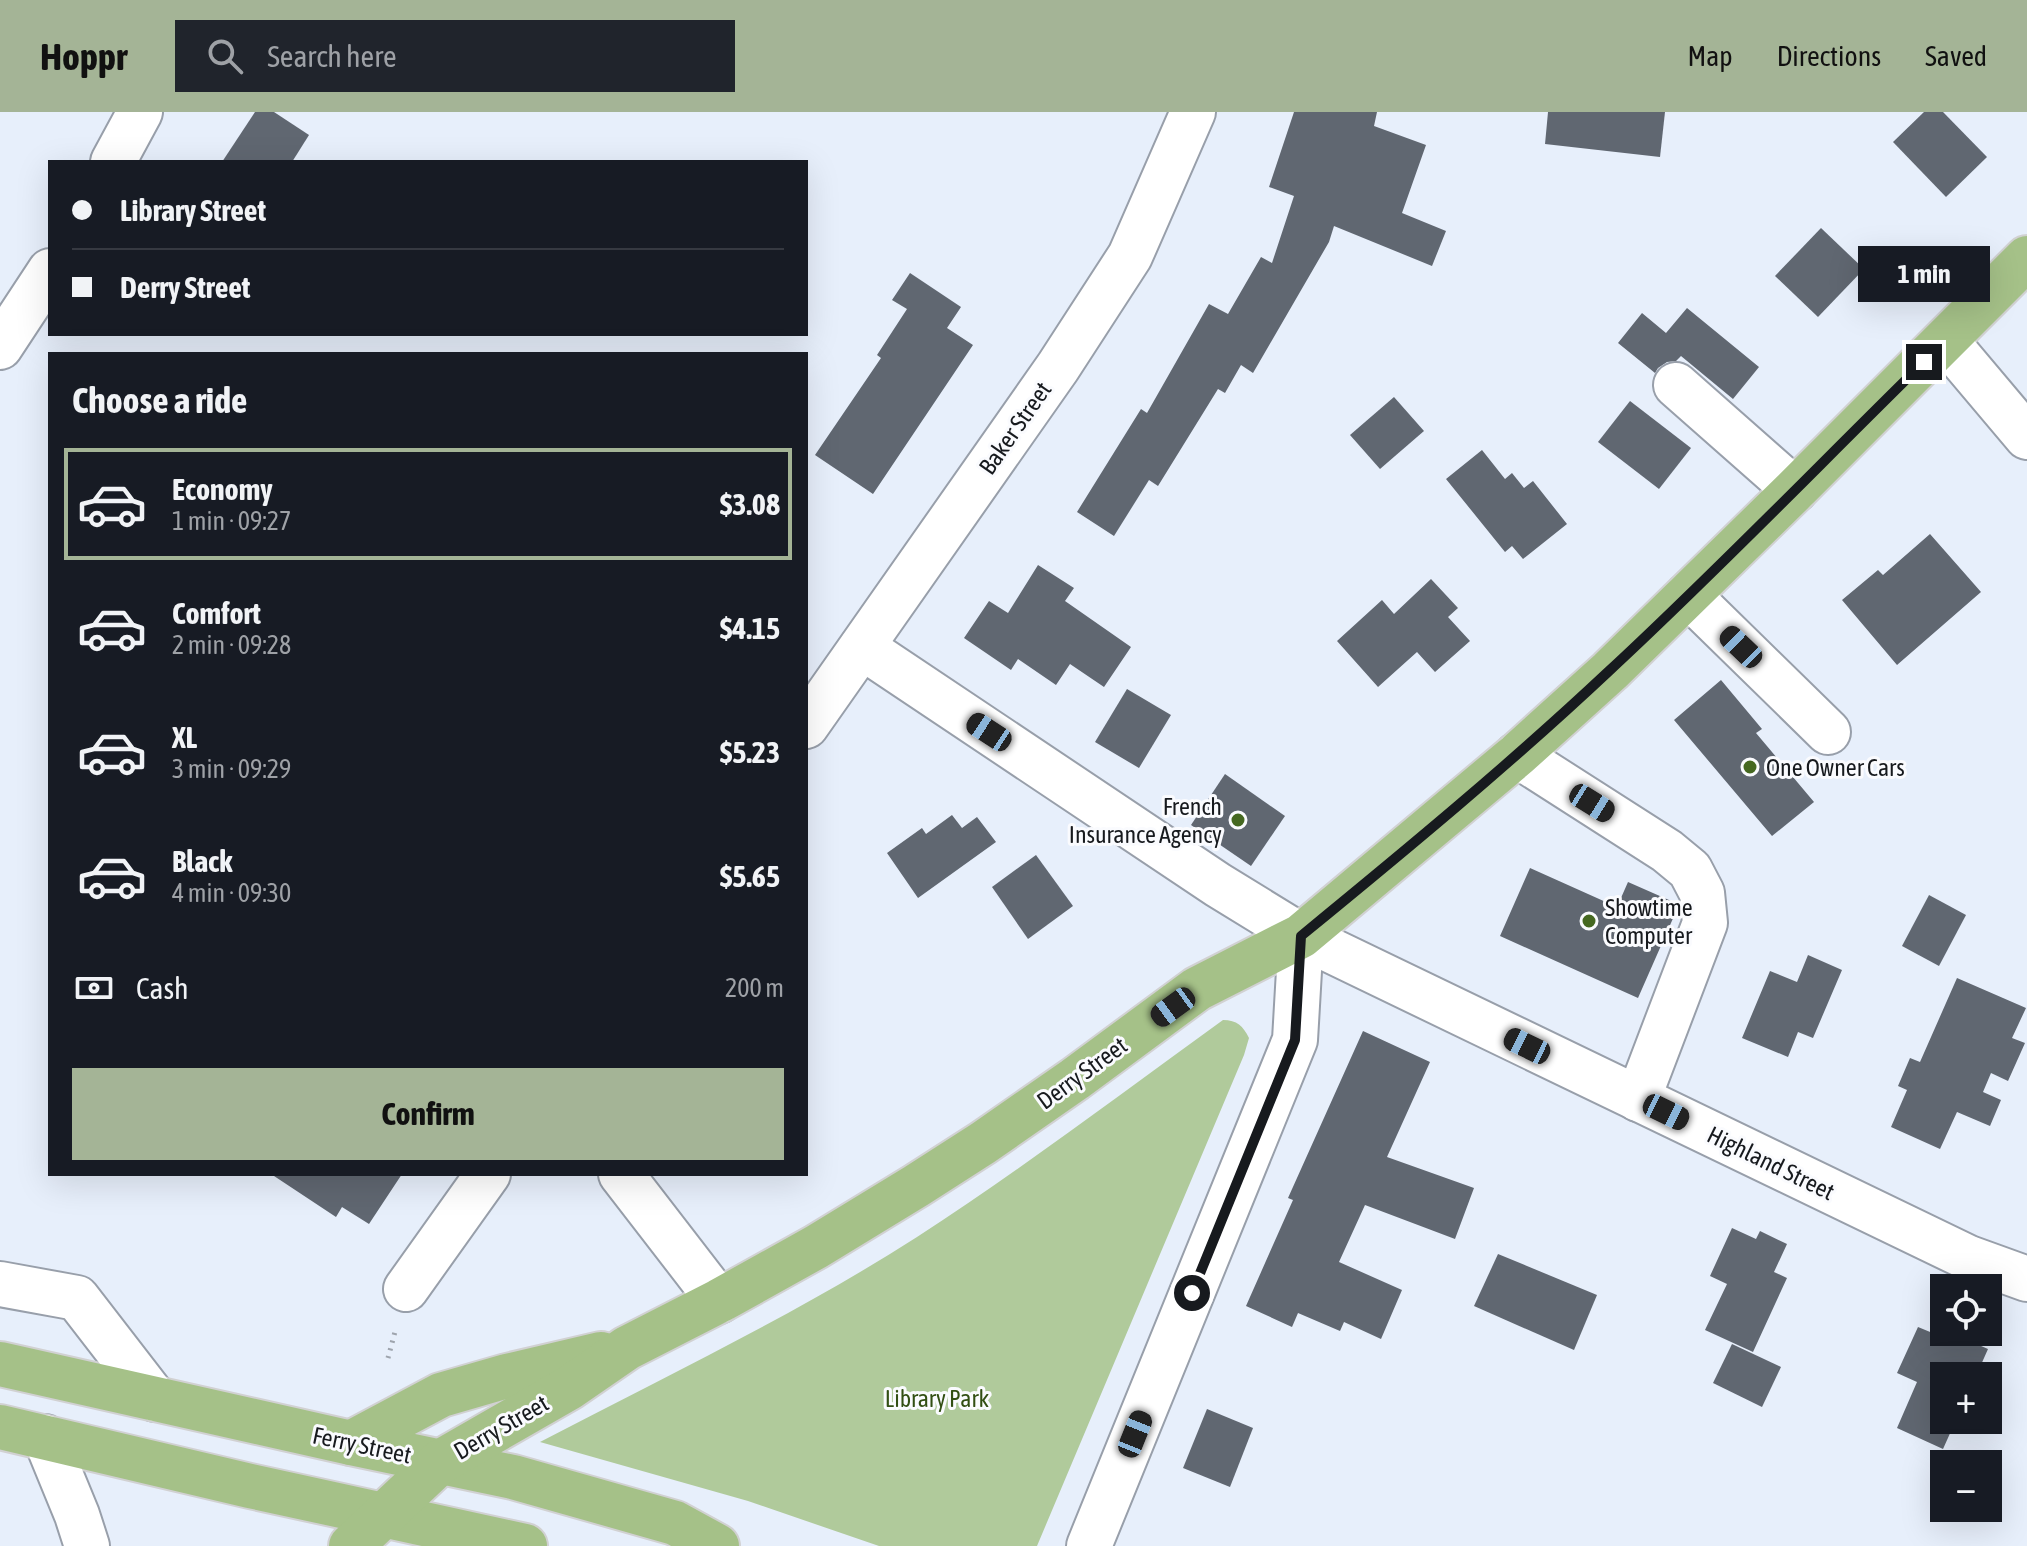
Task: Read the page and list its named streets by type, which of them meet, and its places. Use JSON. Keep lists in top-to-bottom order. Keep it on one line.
{"streets":{"main road":["Derry Street","Ferry Street"],"street":["Baker Street","Highland Street"]},"crossings":[["Baker Street","Highland Street"],["Derry Street","Highland Street"],["Derry Street","Ferry Street"]],"parks":["Library Park"],"places":["One Owner Cars","French Insurance Agency","Showtime Computer"],"page":{"header":"Hoppr","search":"Search here","nav":["Map","Directions","Saved"],"banner":["Library Street","Derry Street"],"bubble":"1 min","heading":"Choose a ride","list":[{"name":"Economy","note":"1 min · 09:27","value":"$3.08"},{"name":"Comfort","note":"2 min · 09:28","value":"$4.15"},{"name":"XL","note":"3 min · 09:29","value":"$5.23"},{"name":"Black","note":"4 min · 09:30","value":"$5.65"}],"pay":["Cash","200 m"],"buttons":"Confirm","map_buttons":["+","−"]}}
